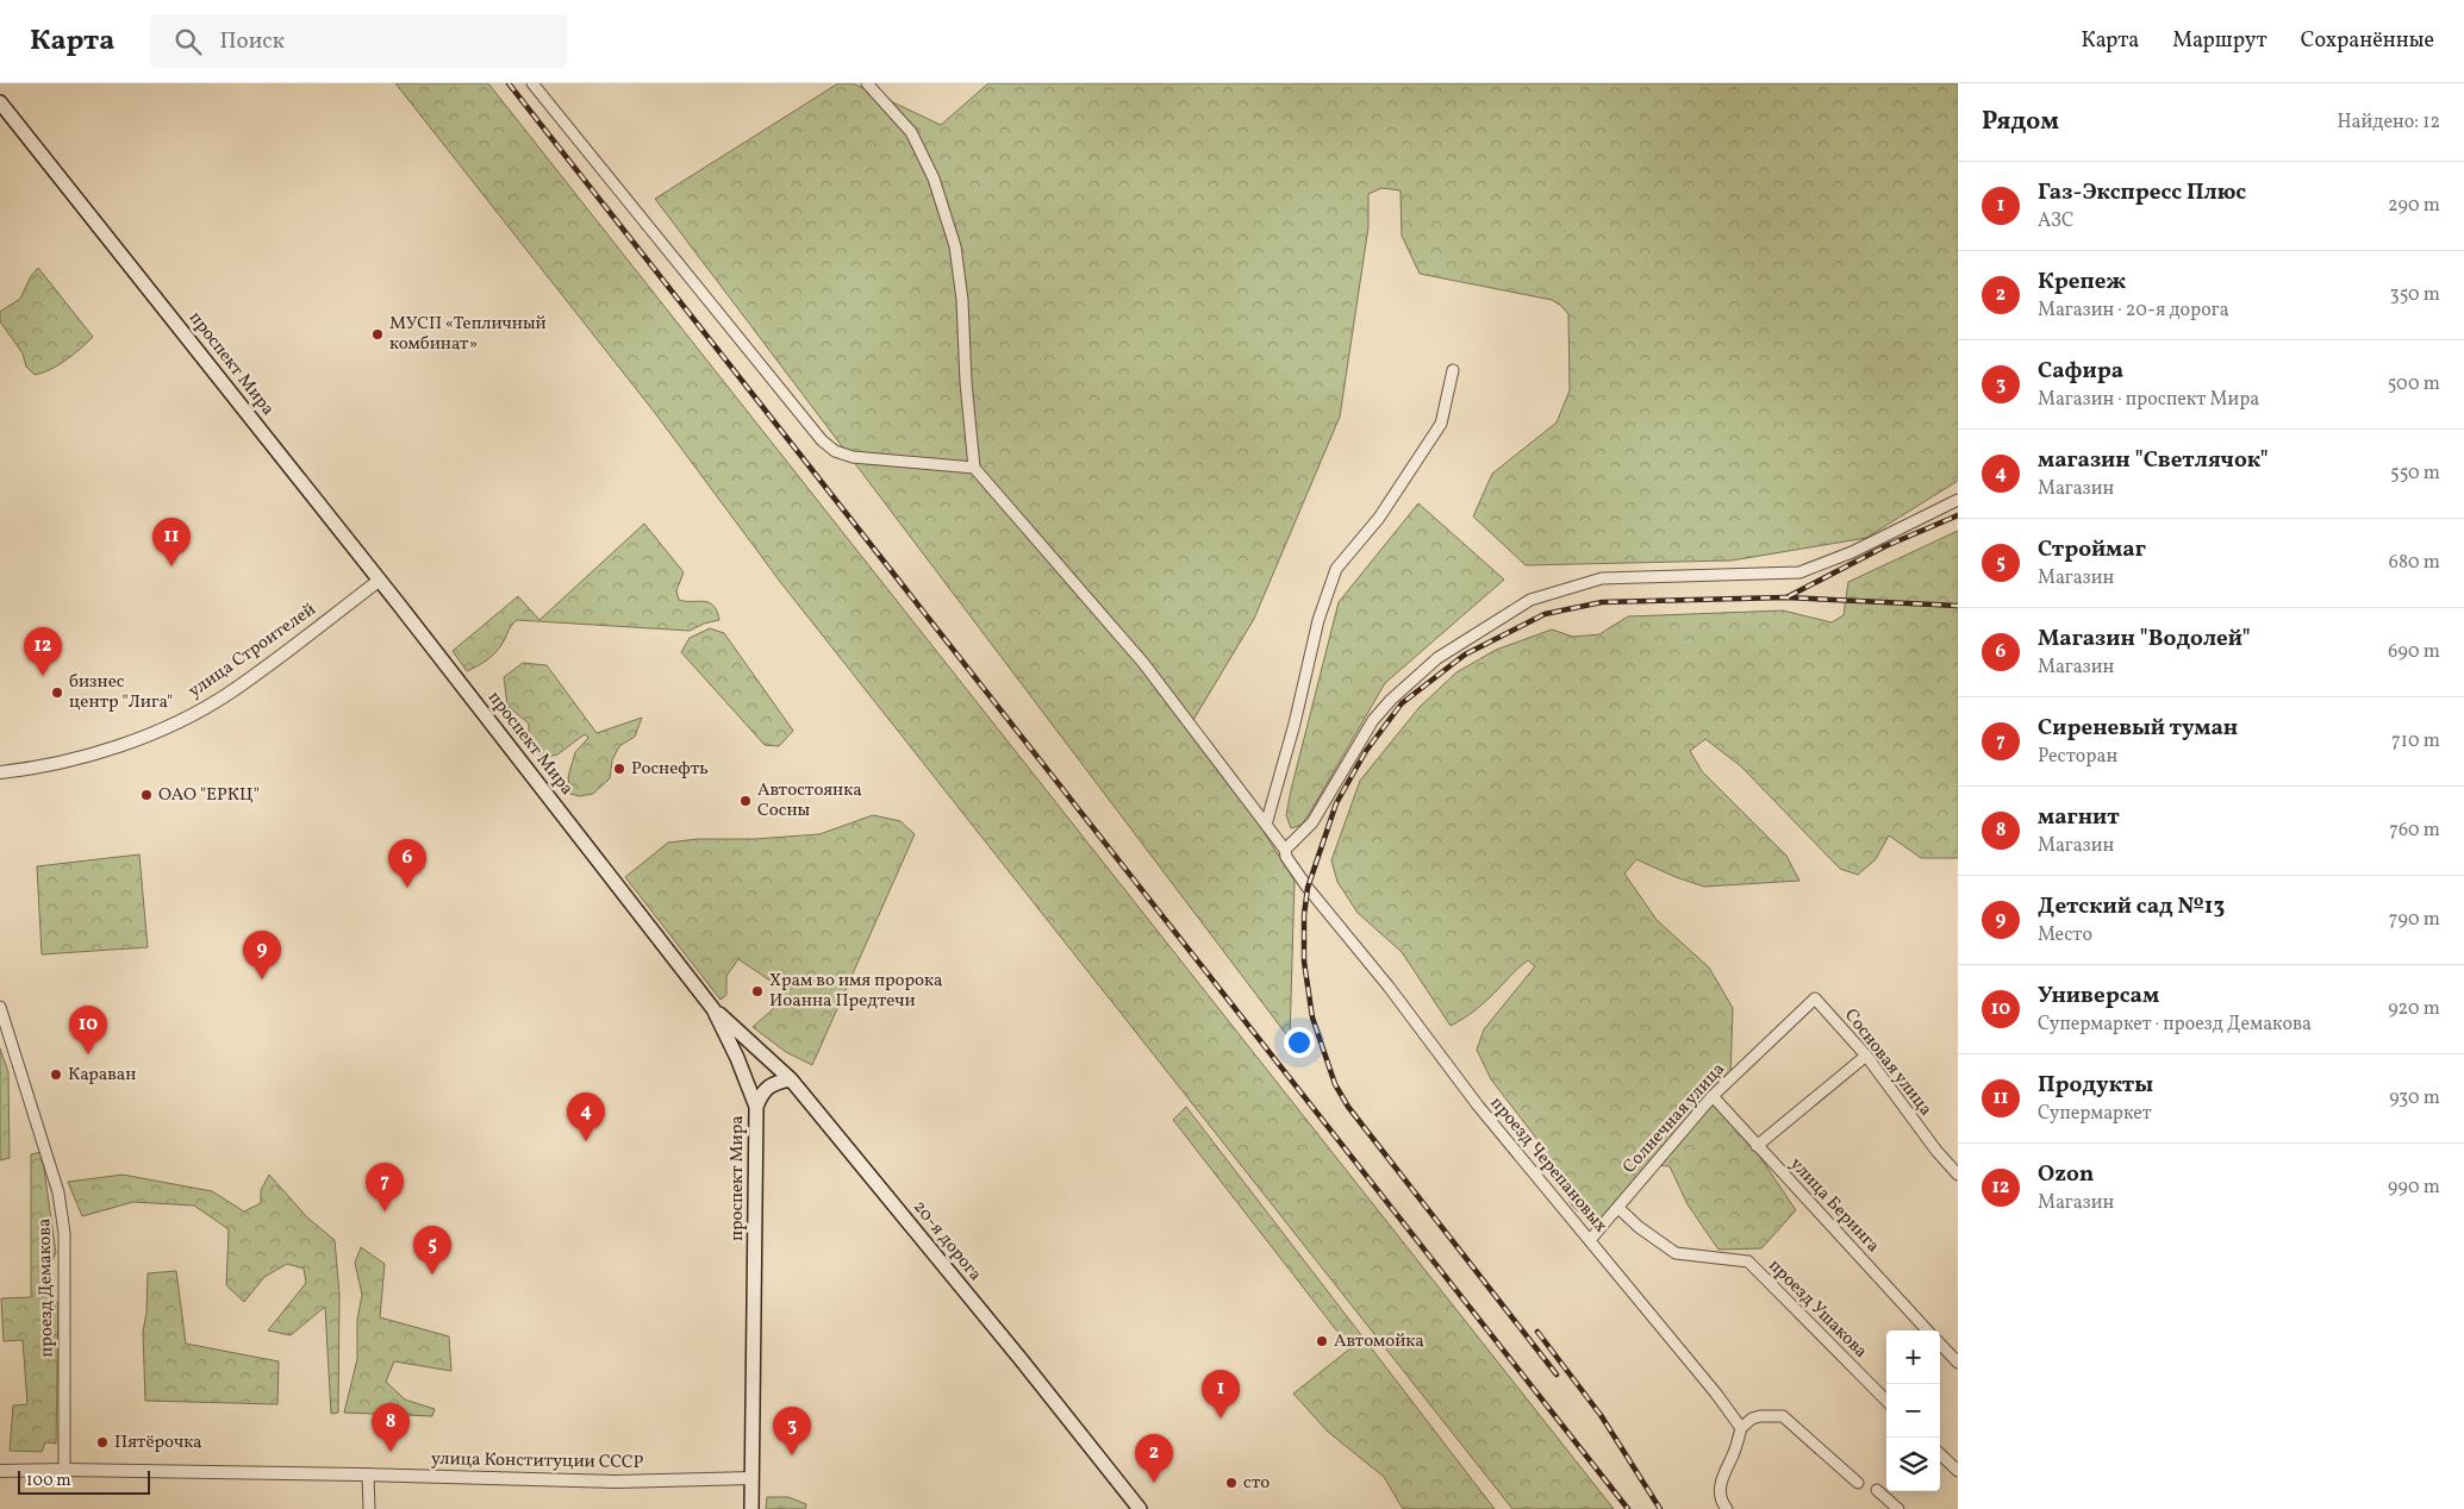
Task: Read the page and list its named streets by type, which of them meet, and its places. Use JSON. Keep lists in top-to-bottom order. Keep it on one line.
{"streets":{"main road":["проспект Мира","20-я дорога"],"street":["улица Строителей","Сосновая улица","Солнечная улица","проезд Черепановых","улица Беринга","проезд Демакова","проезд Ушакова","улица Конституции СССР"]},"crossings":[["проспект Мира","улица Строителей"],["проспект Мира","20-я дорога"],["проспект Мира","улица Конституции СССР"],["Сосновая улица","Солнечная улица"],["Солнечная улица","проезд Черепановых"],["Солнечная улица","улица Беринга"],["Солнечная улица","проезд Ушакова"],["проезд Демакова","улица Конституции СССР"]],"places":["МУСП «Тепличный комбинат»","бизнес центр \"Лига\"","Роснефть","ОАО \"ЕРКЦ\"","Автостоянка Сосны","Храм во имя пророка Иоанна Предтечи","Караван","Автомойка","Пятёрочка","сто"],"scale_bar":"100 m","page":{"header":"Карта","search":"Поиск","nav":["Карта","Маршрут","Сохранённые"],"heading":["Рядом","Найдено: 12"],"list":[{"mark":"1","name":"Газ-Экспресс Плюс","note":"АЗС","value":"290 m"},{"mark":"2","name":"Крепеж","note":"Магазин · 20-я дорога","value":"350 m"},{"mark":"3","name":"Сафира","note":"Магазин · проспект Мира","value":"500 m"},{"mark":"4","name":"магазин \"Светлячок\"","note":"Магазин","value":"550 m"},{"mark":"5","name":"Строймаг","note":"Магазин","value":"680 m"},{"mark":"6","name":"Магазин \"Водолей\"","note":"Магазин","value":"690 m"},{"mark":"7","name":"Сиреневый туман","note":"Ресторан","value":"710 m"},{"mark":"8","name":"магнит","note":"Магазин","value":"760 m"},{"mark":"9","name":"Детский сад №13","note":"Место","value":"790 m"},{"mark":"10","name":"Универсам","note":"Супермаркет · проезд Демакова","value":"920 m"},{"mark":"11","name":"Продукты","note":"Супермаркет","value":"930 m"},{"mark":"12","name":"Ozon","note":"Магазин","value":"990 m"}],"pins":["11","12","6","9","10","4","7","5","1","8","3","2"],"map_buttons":["+","−"],"scale":"100 m"}}
